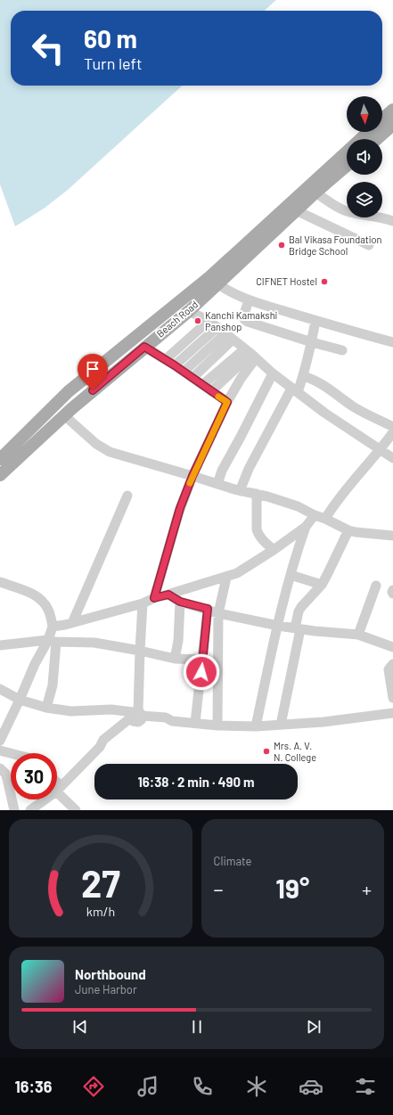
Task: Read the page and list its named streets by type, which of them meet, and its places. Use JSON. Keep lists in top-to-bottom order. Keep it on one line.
{"streets":{"main road":["Beach Road"]},"places":["Bal Vikasa Foundation Bridge School","CIFNET Hostel","Kanchi Kamakshi Panshop","Mrs. A. V. N. College"],"north":"bottom","page":{"turn":["60 m","Turn left"],"limit":"30","trip":"16:38 · 2 min · 490 m","tile":"Climate","heat":["−","19°","+"],"song":["Northbound","June Harbor"],"tabs":"16:36","gauge":["27","km/h"]}}
